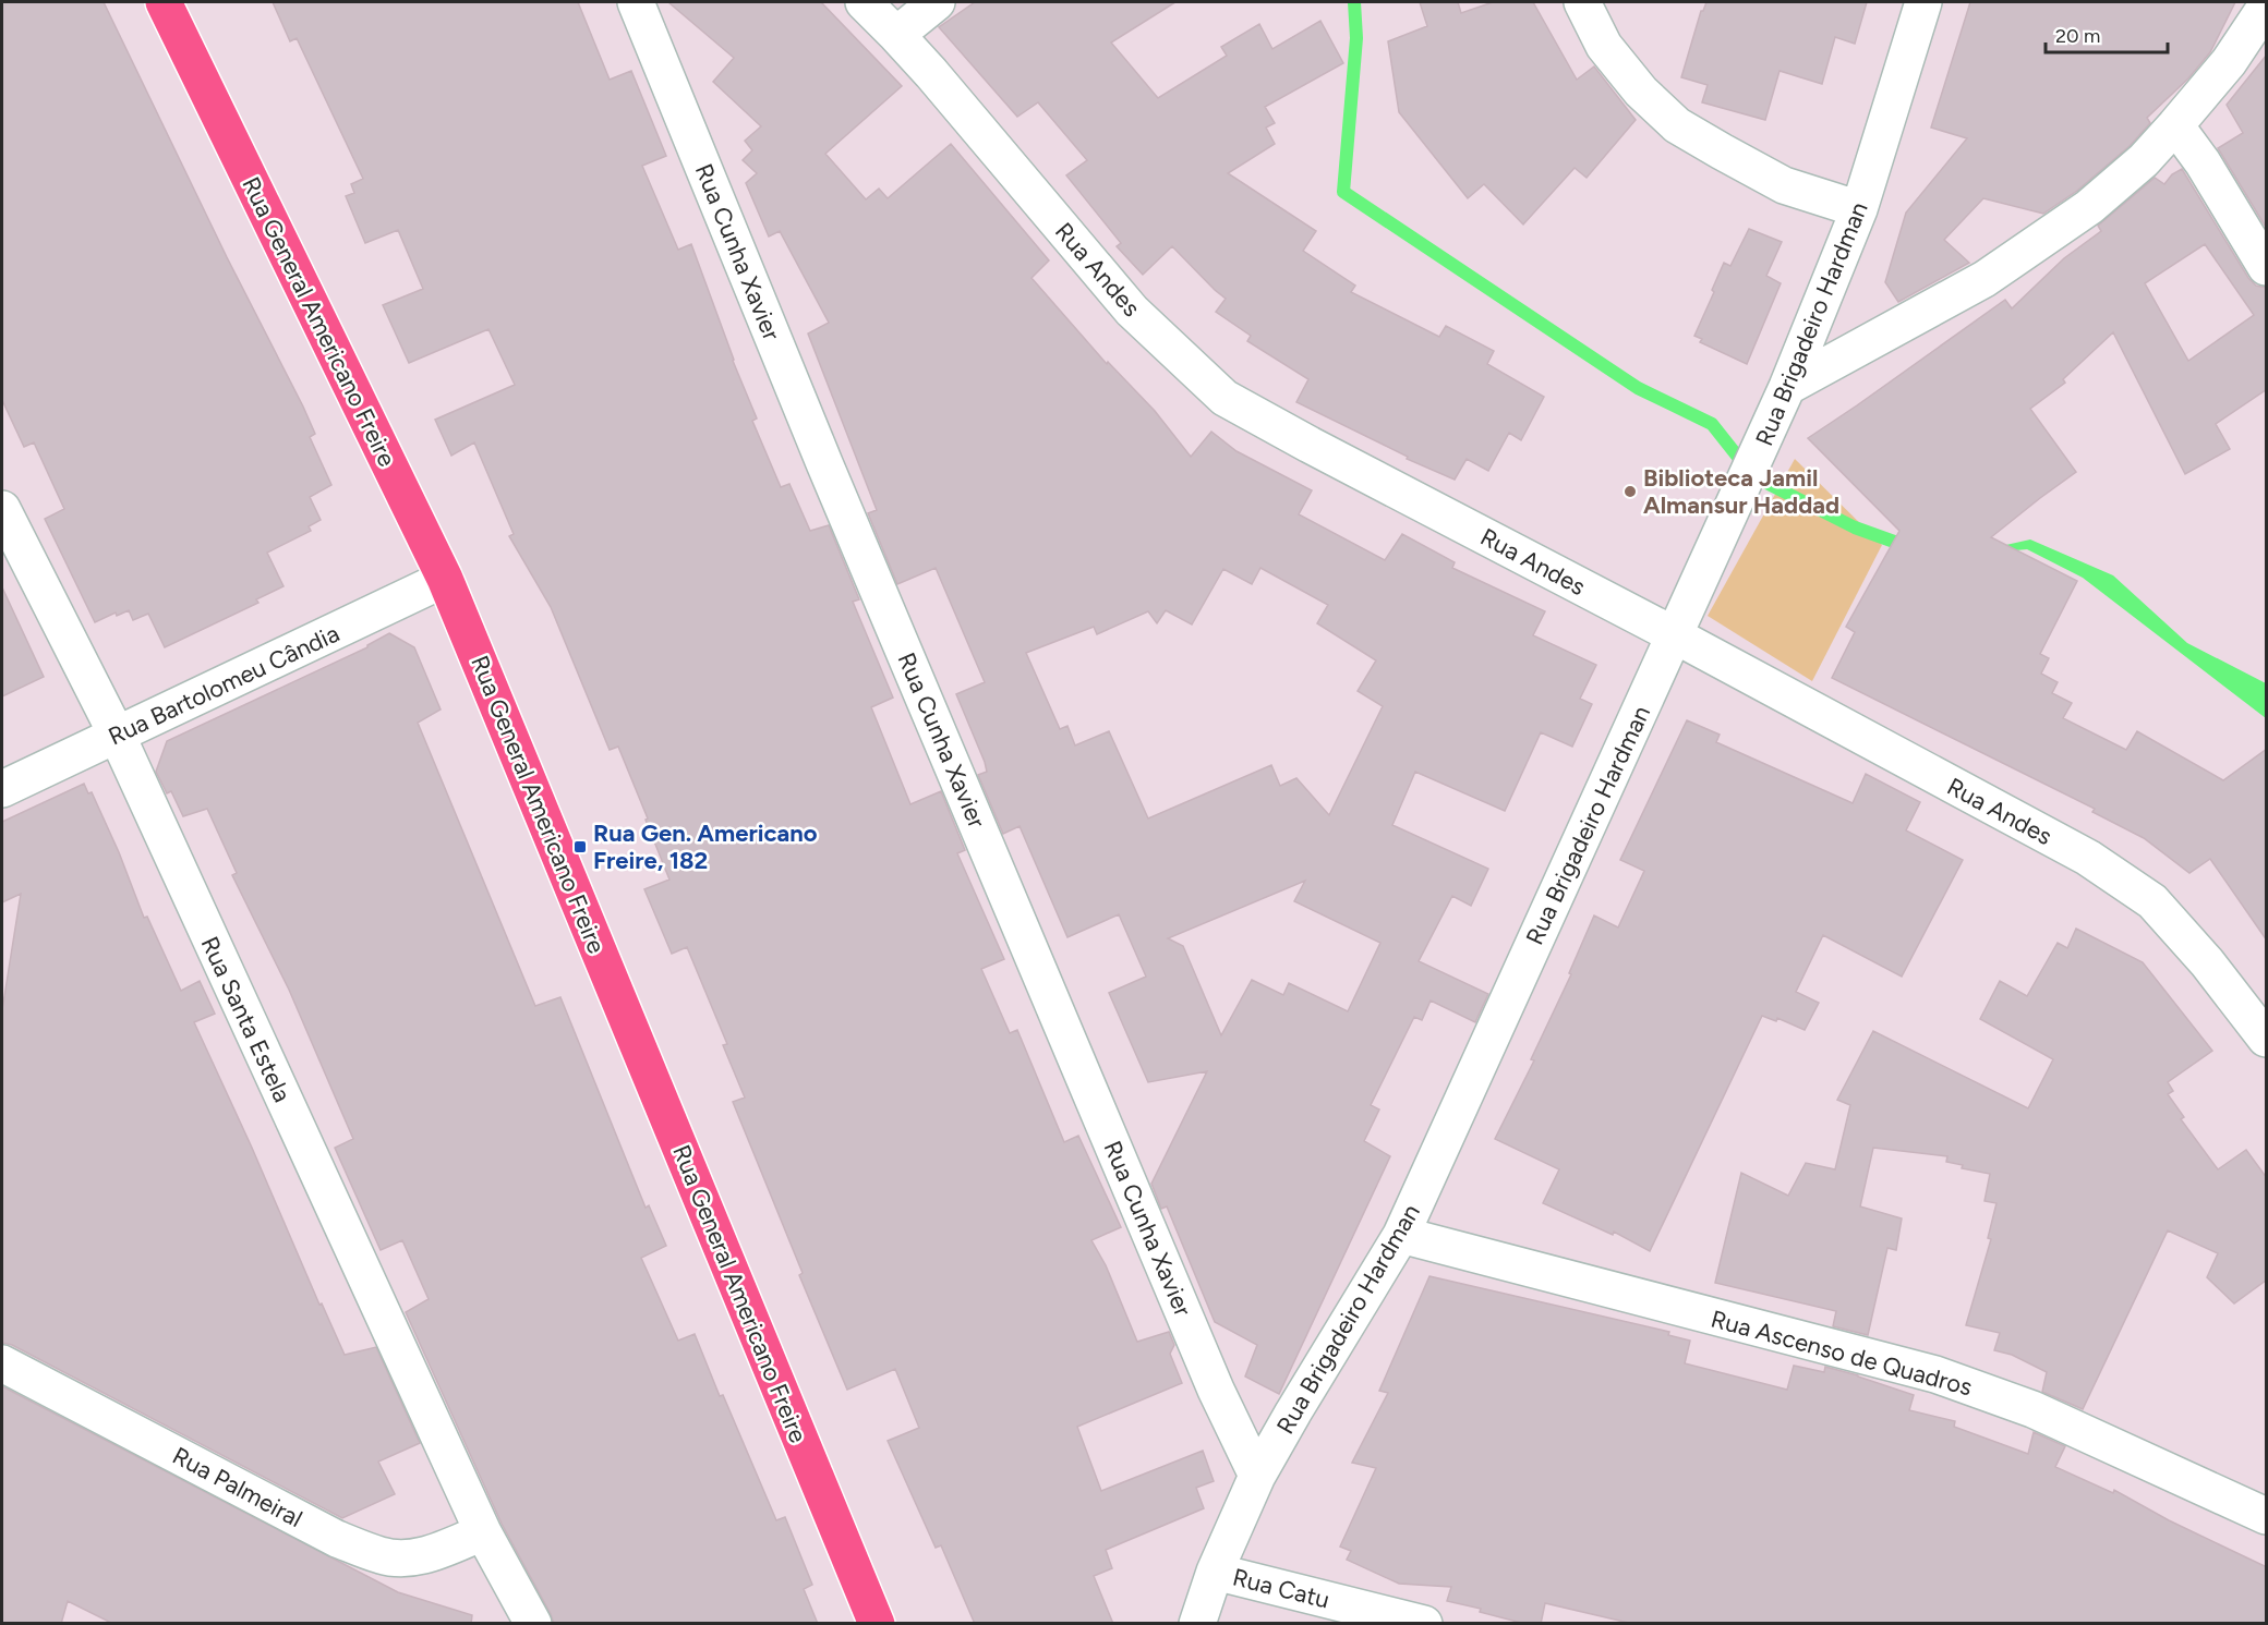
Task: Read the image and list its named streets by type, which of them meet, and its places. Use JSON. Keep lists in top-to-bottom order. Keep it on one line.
{"streets":{"main road":["Rua General Americano Freire"],"street":["Rua Cunha Xavier","Rua Andes","Rua Brigadeiro Hardman","Rua Bartolomeu Cândia","Rua Santa Estela","Rua Ascenso de Quadros","Rua Palmeiral","Rua Catu"]},"crossings":[["Rua Cunha Xavier","Rua Brigadeiro Hardman"],["Rua Andes","Rua Brigadeiro Hardman"],["Rua General Americano Freire","Rua Bartolomeu Cândia"],["Rua Brigadeiro Hardman","Rua Ascenso de Quadros"],["Rua Brigadeiro Hardman","Rua Catu"],["Rua Bartolomeu Cândia","Rua Santa Estela"],["Rua Santa Estela","Rua Palmeiral"]],"places":{"other":["Biblioteca Jamil Almansur Haddad"],"transit":["Rua Gen. Americano Freire, 182"]},"scale_bar":"20 m"}
